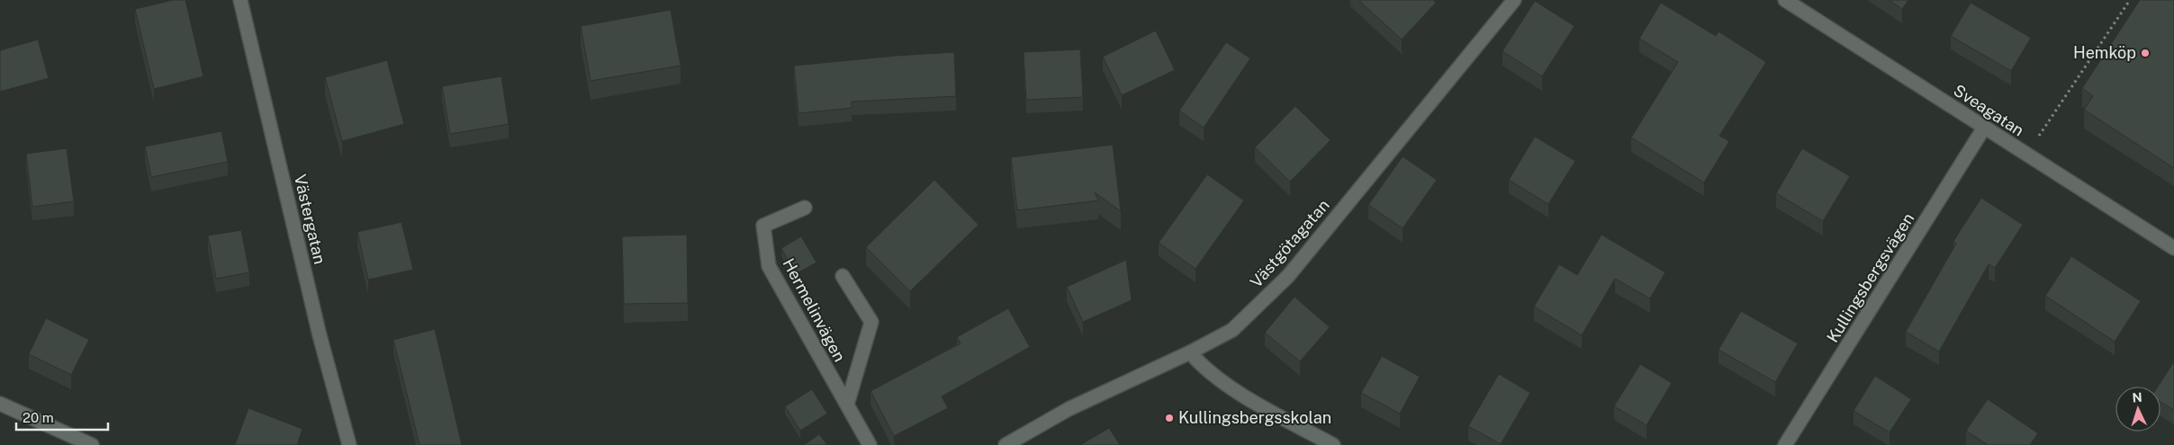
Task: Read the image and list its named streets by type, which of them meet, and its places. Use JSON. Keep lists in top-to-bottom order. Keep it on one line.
{"streets":{"street":["Sveagatan","Västergatan","Västgötagatan","Kullingsbergsvägen","Hermelinvägen"]},"crossings":[["Sveagatan","Kullingsbergsvägen"]],"places":["Hemköp","Kullingsbergsskolan"],"scale_bar":"20 m","north":"top"}
